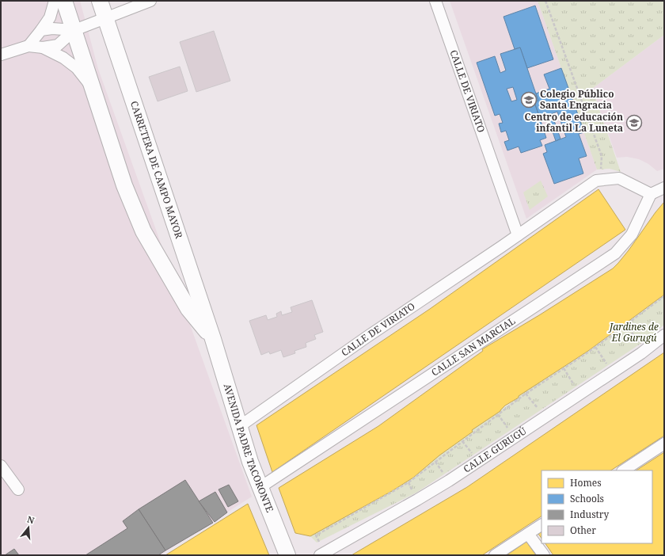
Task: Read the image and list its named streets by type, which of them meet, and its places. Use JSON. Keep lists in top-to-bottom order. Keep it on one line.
{"streets":{"main road":["CARRETERA DE CAMPO MAYOR","AVENIDA PADRE TACORONTE"],"street":["CALLE DE VIRIATO","CALLE SAN MARCIAL","CALLE GURUGÚ"]},"crossings":[["CALLE DE VIRIATO","CALLE SAN MARCIAL"],["CALLE DE VIRIATO","AVENIDA PADRE TACORONTE"],["CARRETERA DE CAMPO MAYOR","AVENIDA PADRE TACORONTE"],["CALLE SAN MARCIAL","AVENIDA PADRE TACORONTE"]],"parks":["Jardines de El Gurugú"],"places":{"school or university":["Colegio Público Santa Engracia","Centro de educación infantil La Luneta"]},"legend":["Homes","Schools","Industry","Other"],"north":"top"}
